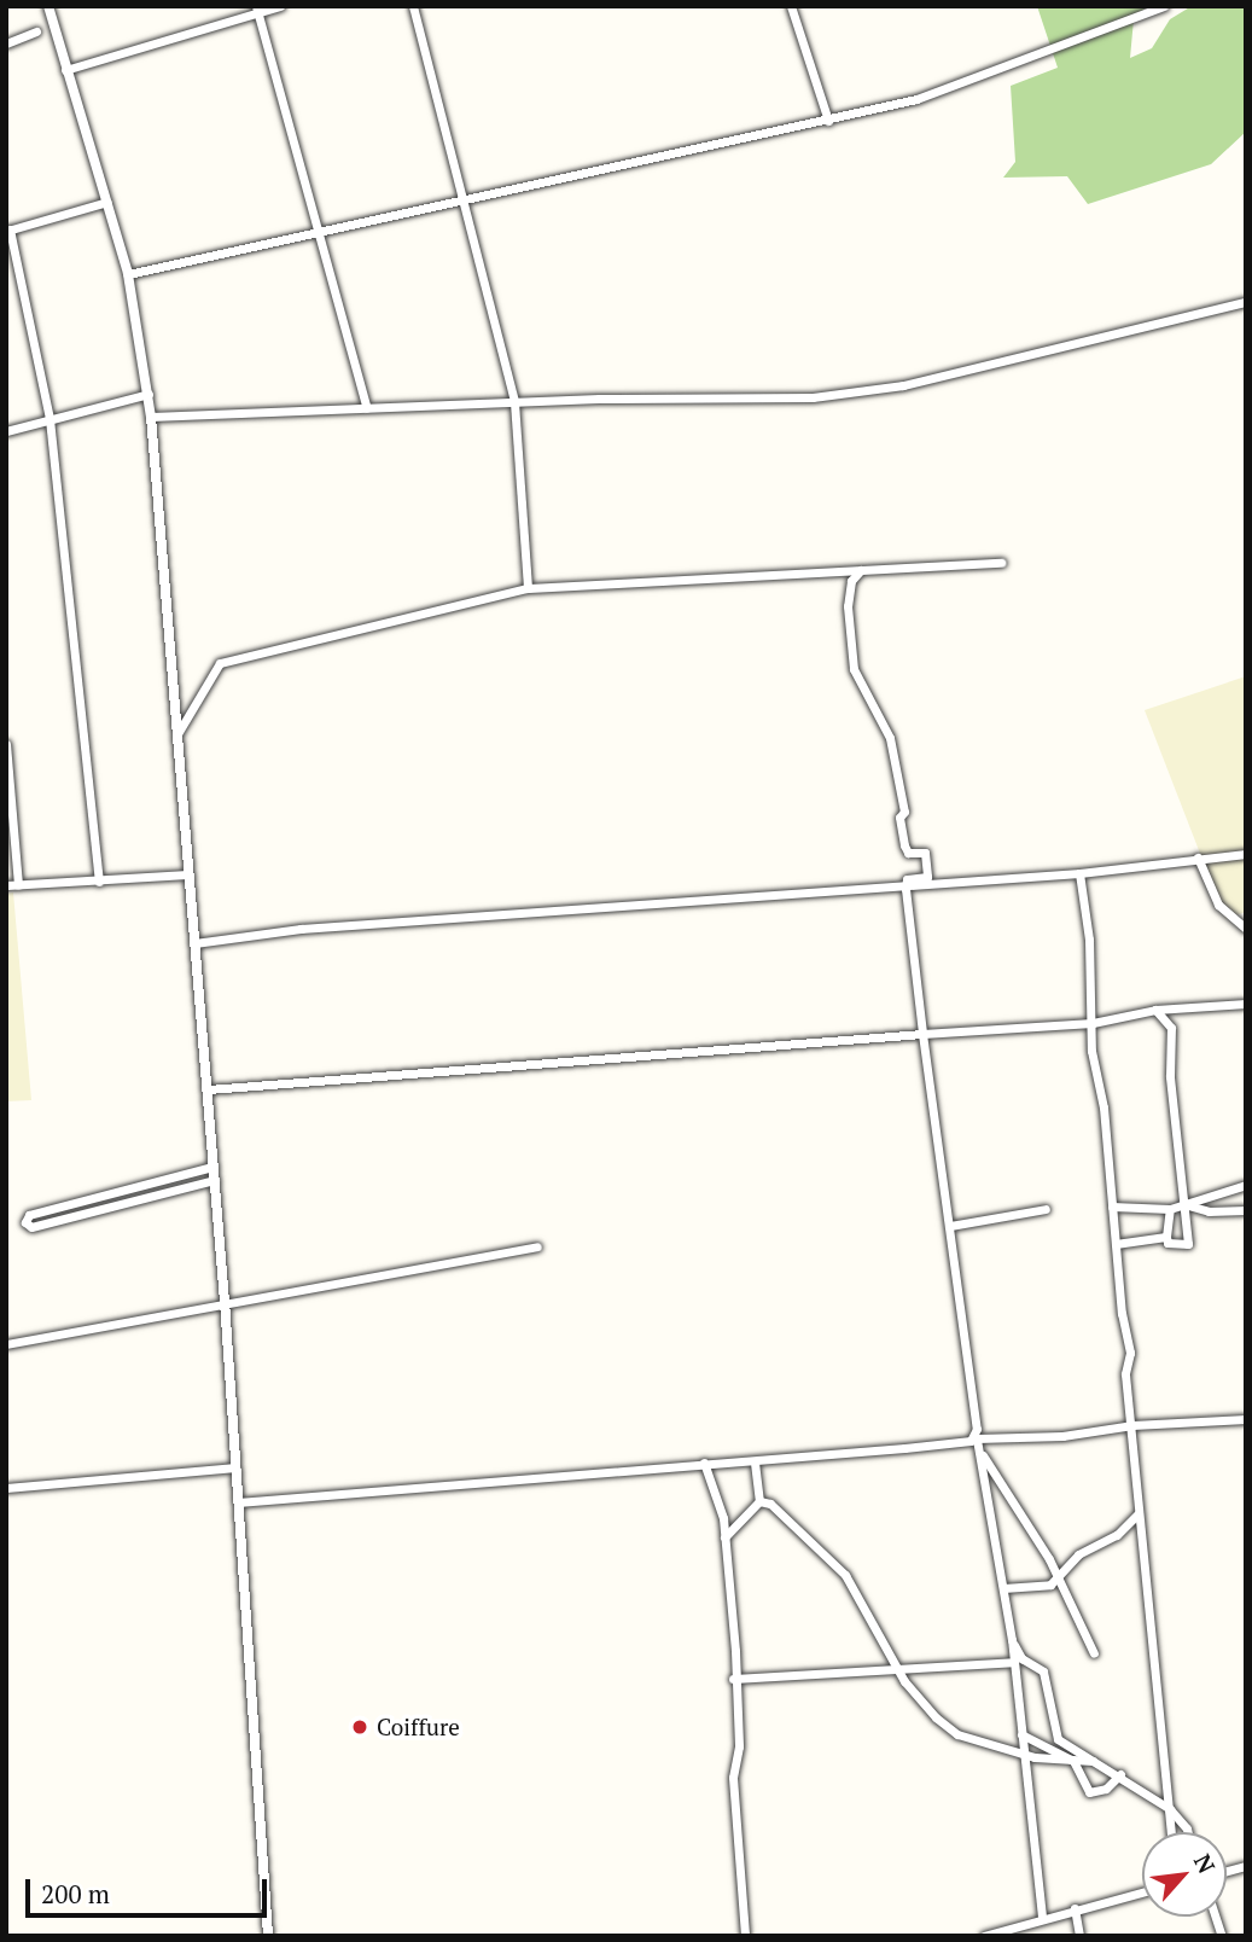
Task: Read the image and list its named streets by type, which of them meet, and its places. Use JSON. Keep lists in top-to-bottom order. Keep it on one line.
{"places":["Coiffure"],"scale_bar":"200 m","north":"top right"}
